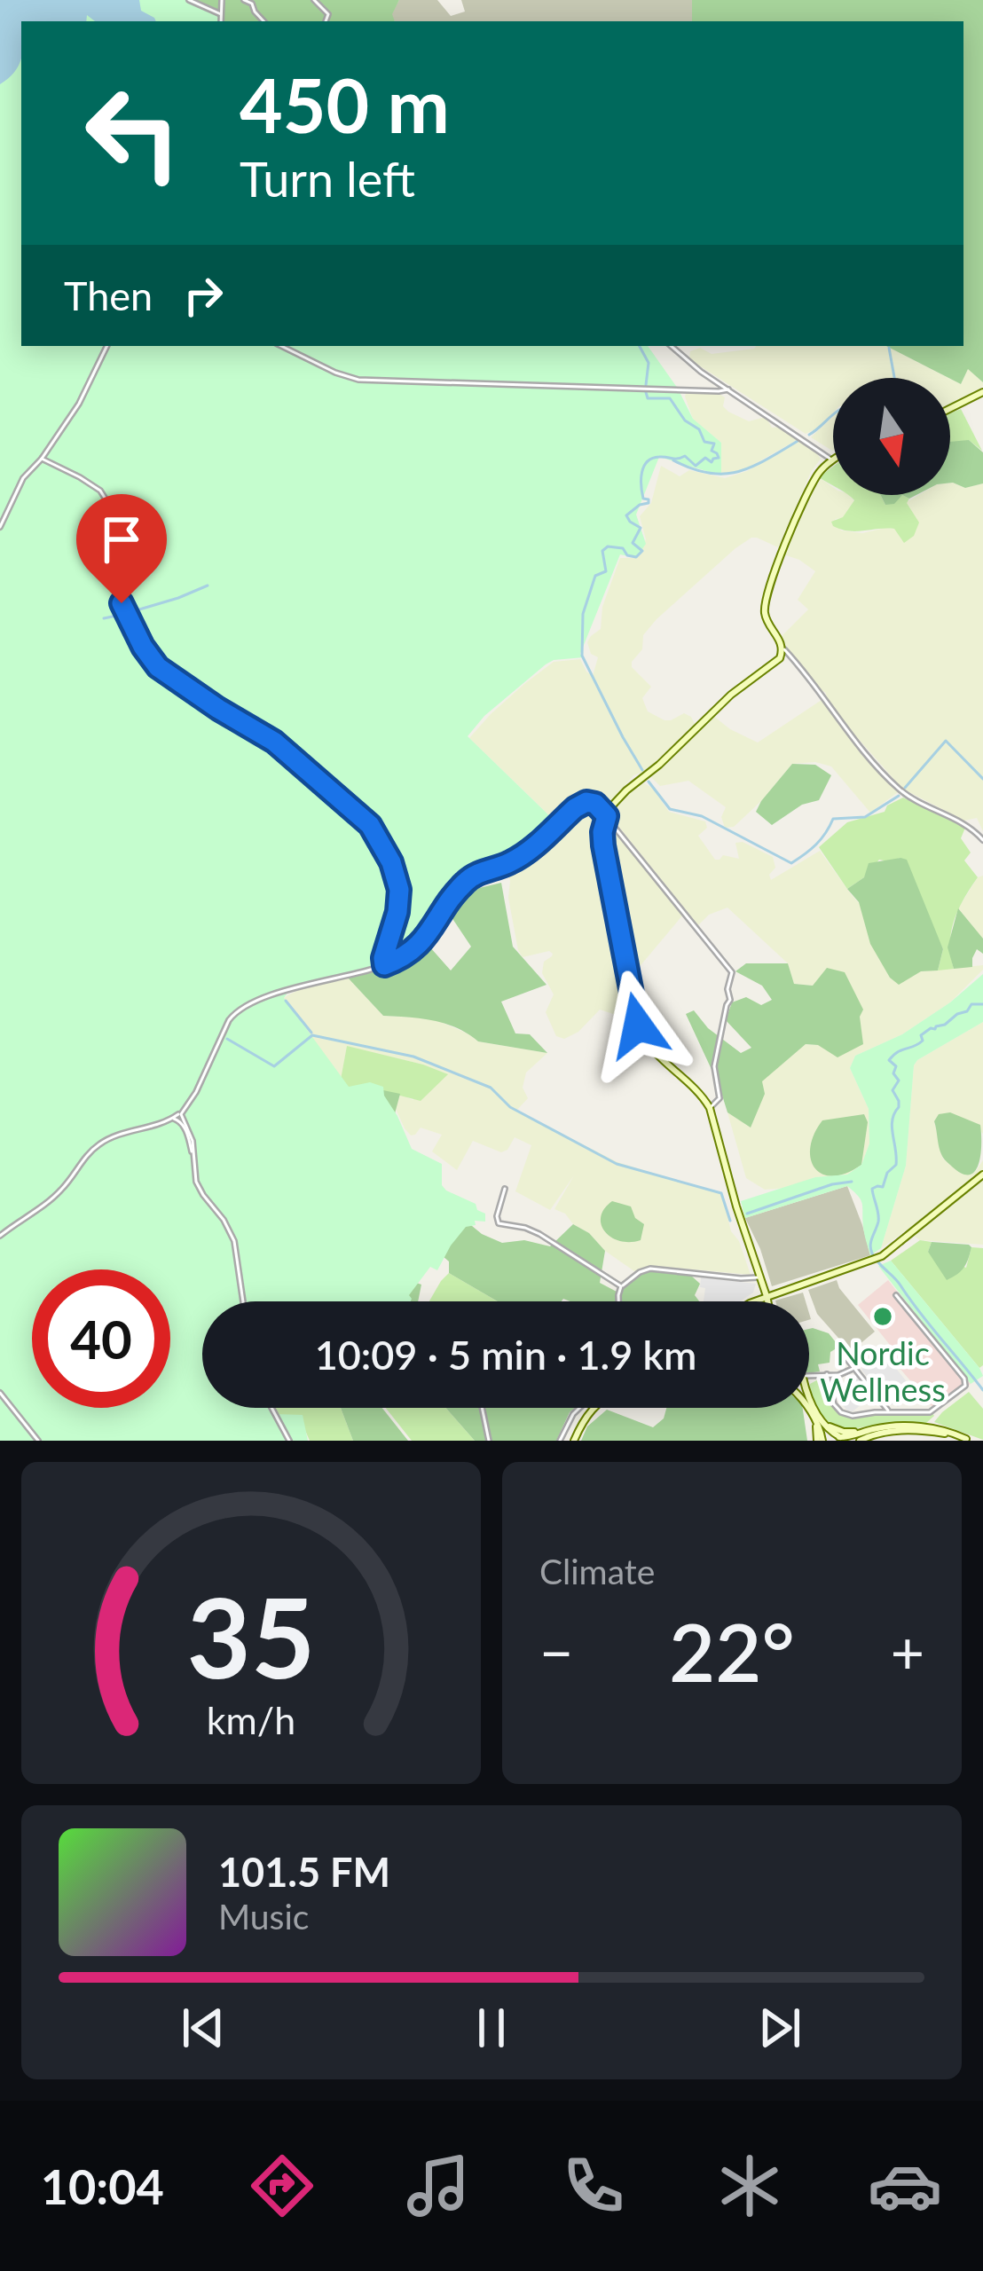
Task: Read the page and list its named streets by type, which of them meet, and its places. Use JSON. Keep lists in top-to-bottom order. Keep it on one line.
{"places":["Nordic Wellness"],"north":"bottom","page":{"turn":["450 m","Turn left"],"then":"Then","limit":"40","trip":"10:09 · 5 min · 1.9 km","tile":"Climate","heat":["−","22°","+"],"song":["101.5 FM","Music"],"tabs":"10:04","gauge":["35","km/h"]}}
